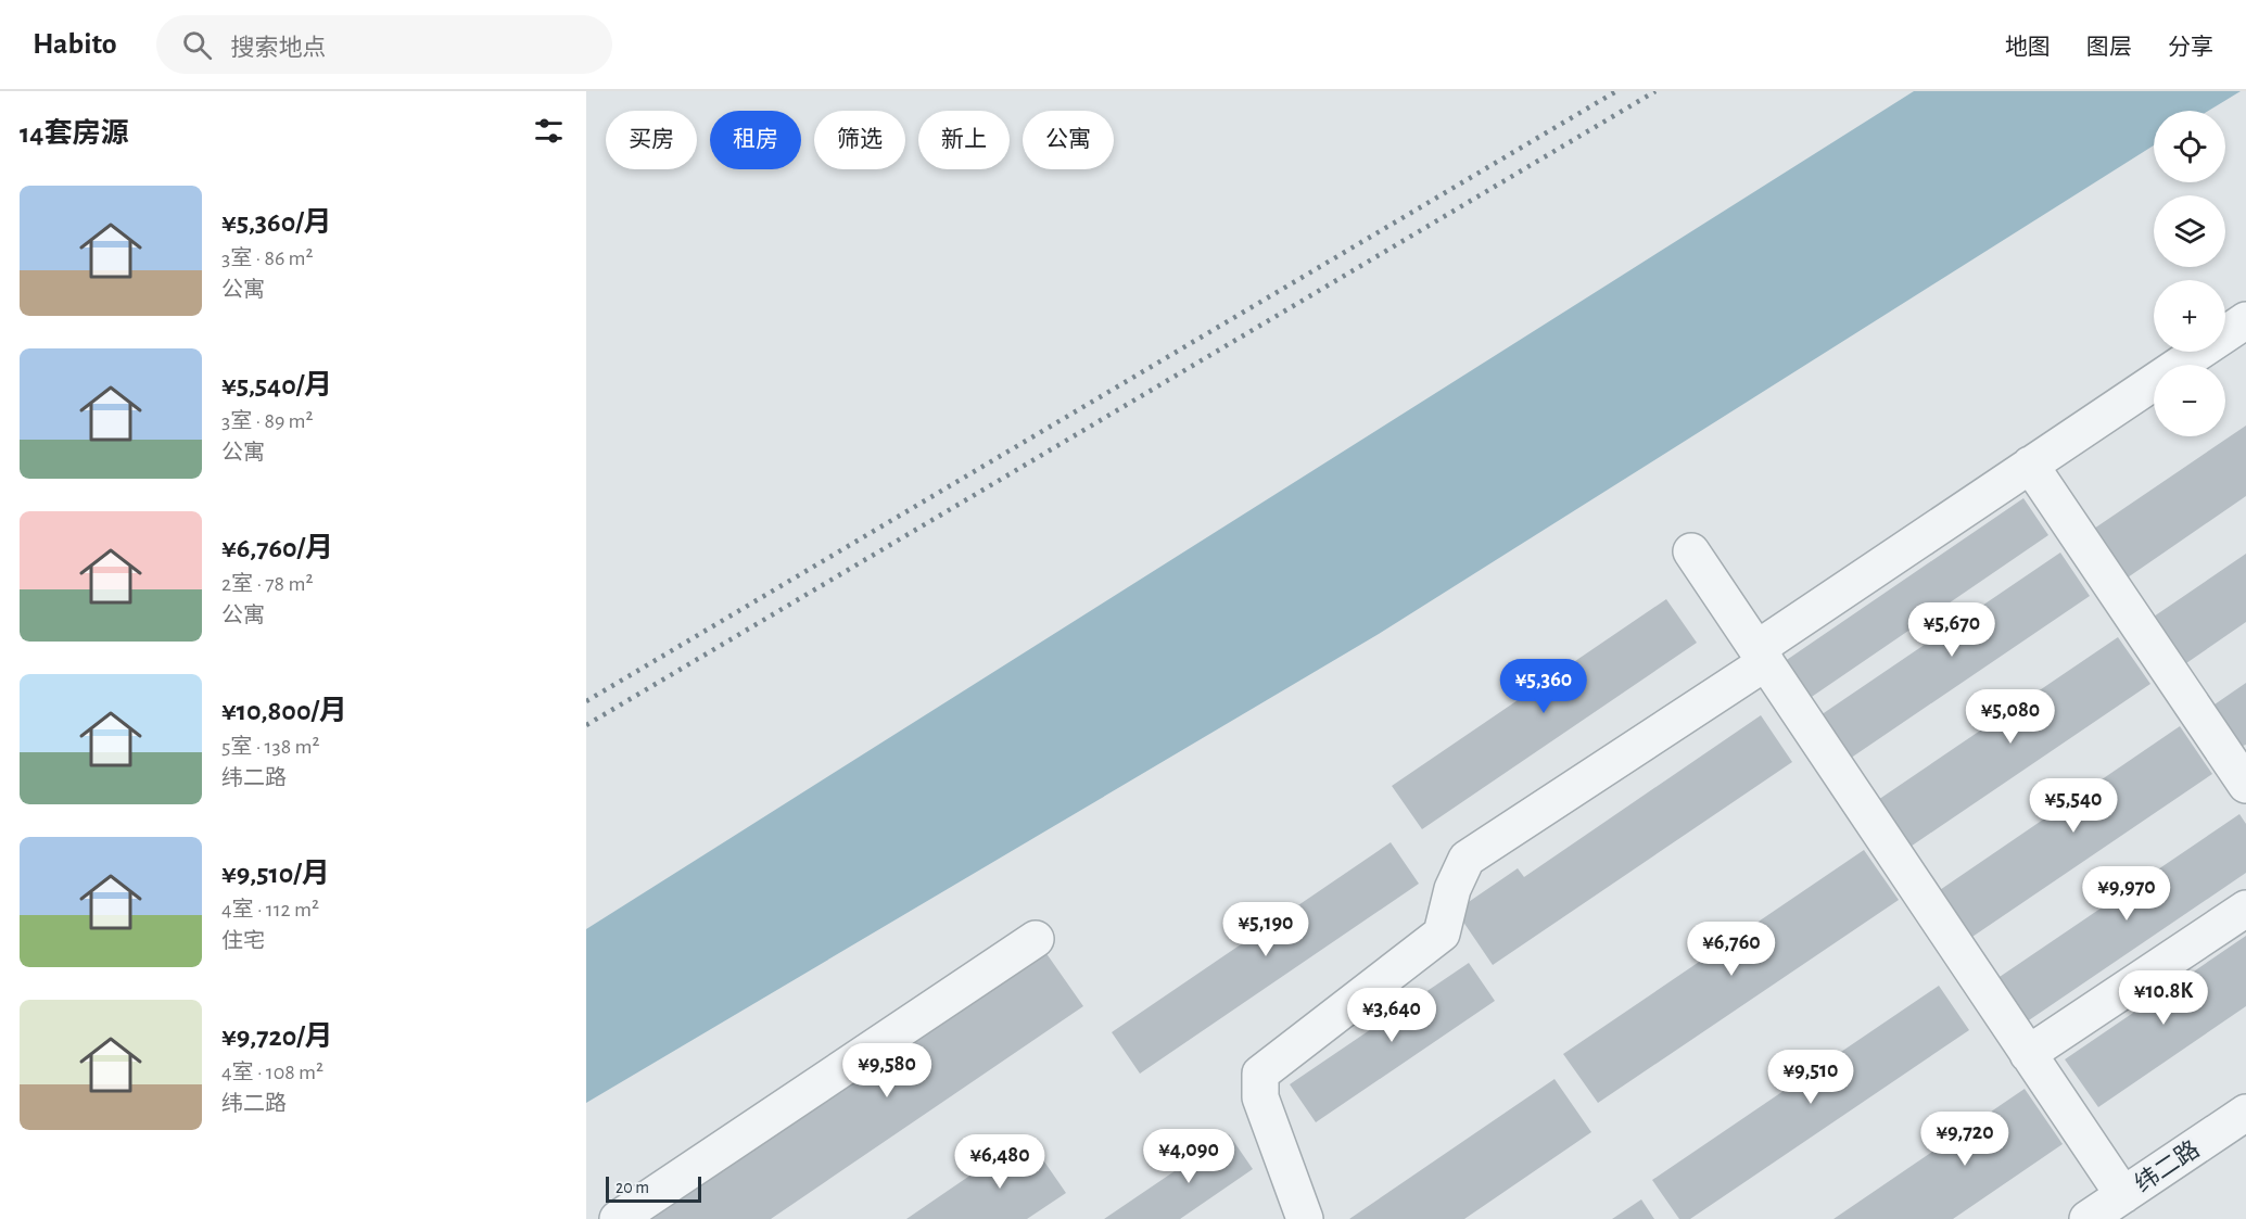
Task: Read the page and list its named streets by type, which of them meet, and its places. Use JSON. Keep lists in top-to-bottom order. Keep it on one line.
{"streets":{"street":["纬二路"]},"scale_bar":"20 m","page":{"header":"Habito","search":"搜索地点","nav":["地图","图层","分享"],"heading":"14套房源","map_buttons":["+","−"],"chip":["买房","租房","筛选","新上","公寓"],"list":[{"name":"¥5,360/月","note":"3室 · 86 m² · 公寓"},{"name":"¥5,540/月","note":"3室 · 89 m² · 公寓"},{"name":"¥6,760/月","note":"2室 · 78 m² · 公寓"},{"name":"¥10,800/月","note":"5室 · 138 m² · 纬二路"},{"name":"¥9,510/月","note":"4室 · 112 m² · 住宅"},{"name":"¥9,720/月","note":"4室 · 108 m² · 纬二路"}],"price":["¥5,670","¥5,360","¥5,080","¥5,540","¥9,970","¥5,190","¥6,760","¥10.8K","¥3,640","¥9,580","¥9,510","¥9,720","¥4,090","¥6,480"],"scale":"20 m"}}
